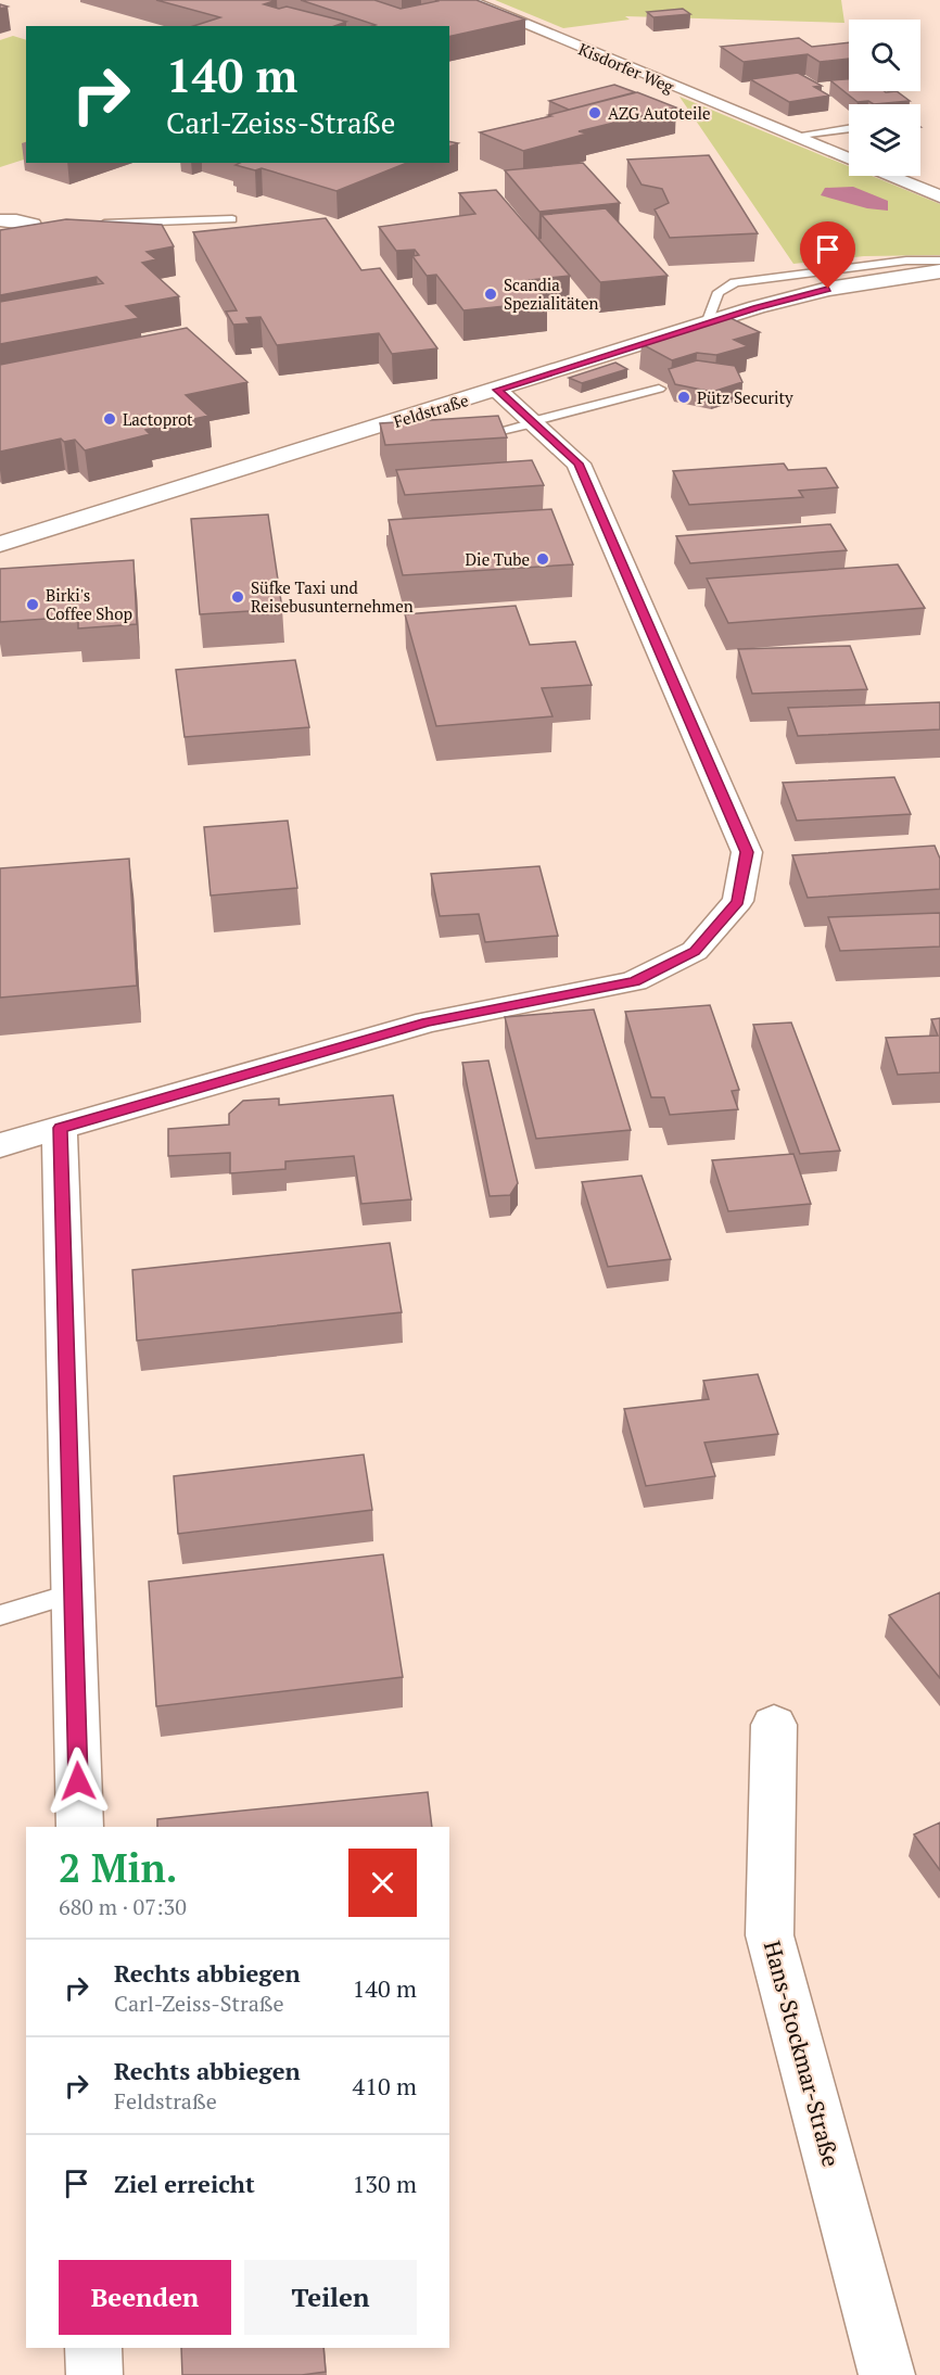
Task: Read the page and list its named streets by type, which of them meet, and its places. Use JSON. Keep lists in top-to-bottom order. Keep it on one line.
{"streets":{"street":["Kisdorfer Weg","Feldstraße","Hans-Stockmar-Straße"]},"places":["AZG Autoteile","Scandia Spezialitäten","Pütz Security","Lactoprot","Die Tube","Süfke Taxi und Reisebusunternehmen","Birki's Coffee Shop"],"page":{"turn":["140 m","Carl-Zeiss-Straße"],"heading":["2 Min.","680 m · 07:30"],"list":[{"name":"Rechts abbiegen","note":"Carl-Zeiss-Straße","value":"140 m"},{"name":"Rechts abbiegen","note":"Feldstraße","value":"410 m"},{"name":"Ziel erreicht","value":"130 m"}],"buttons":["Beenden","Teilen"]}}
